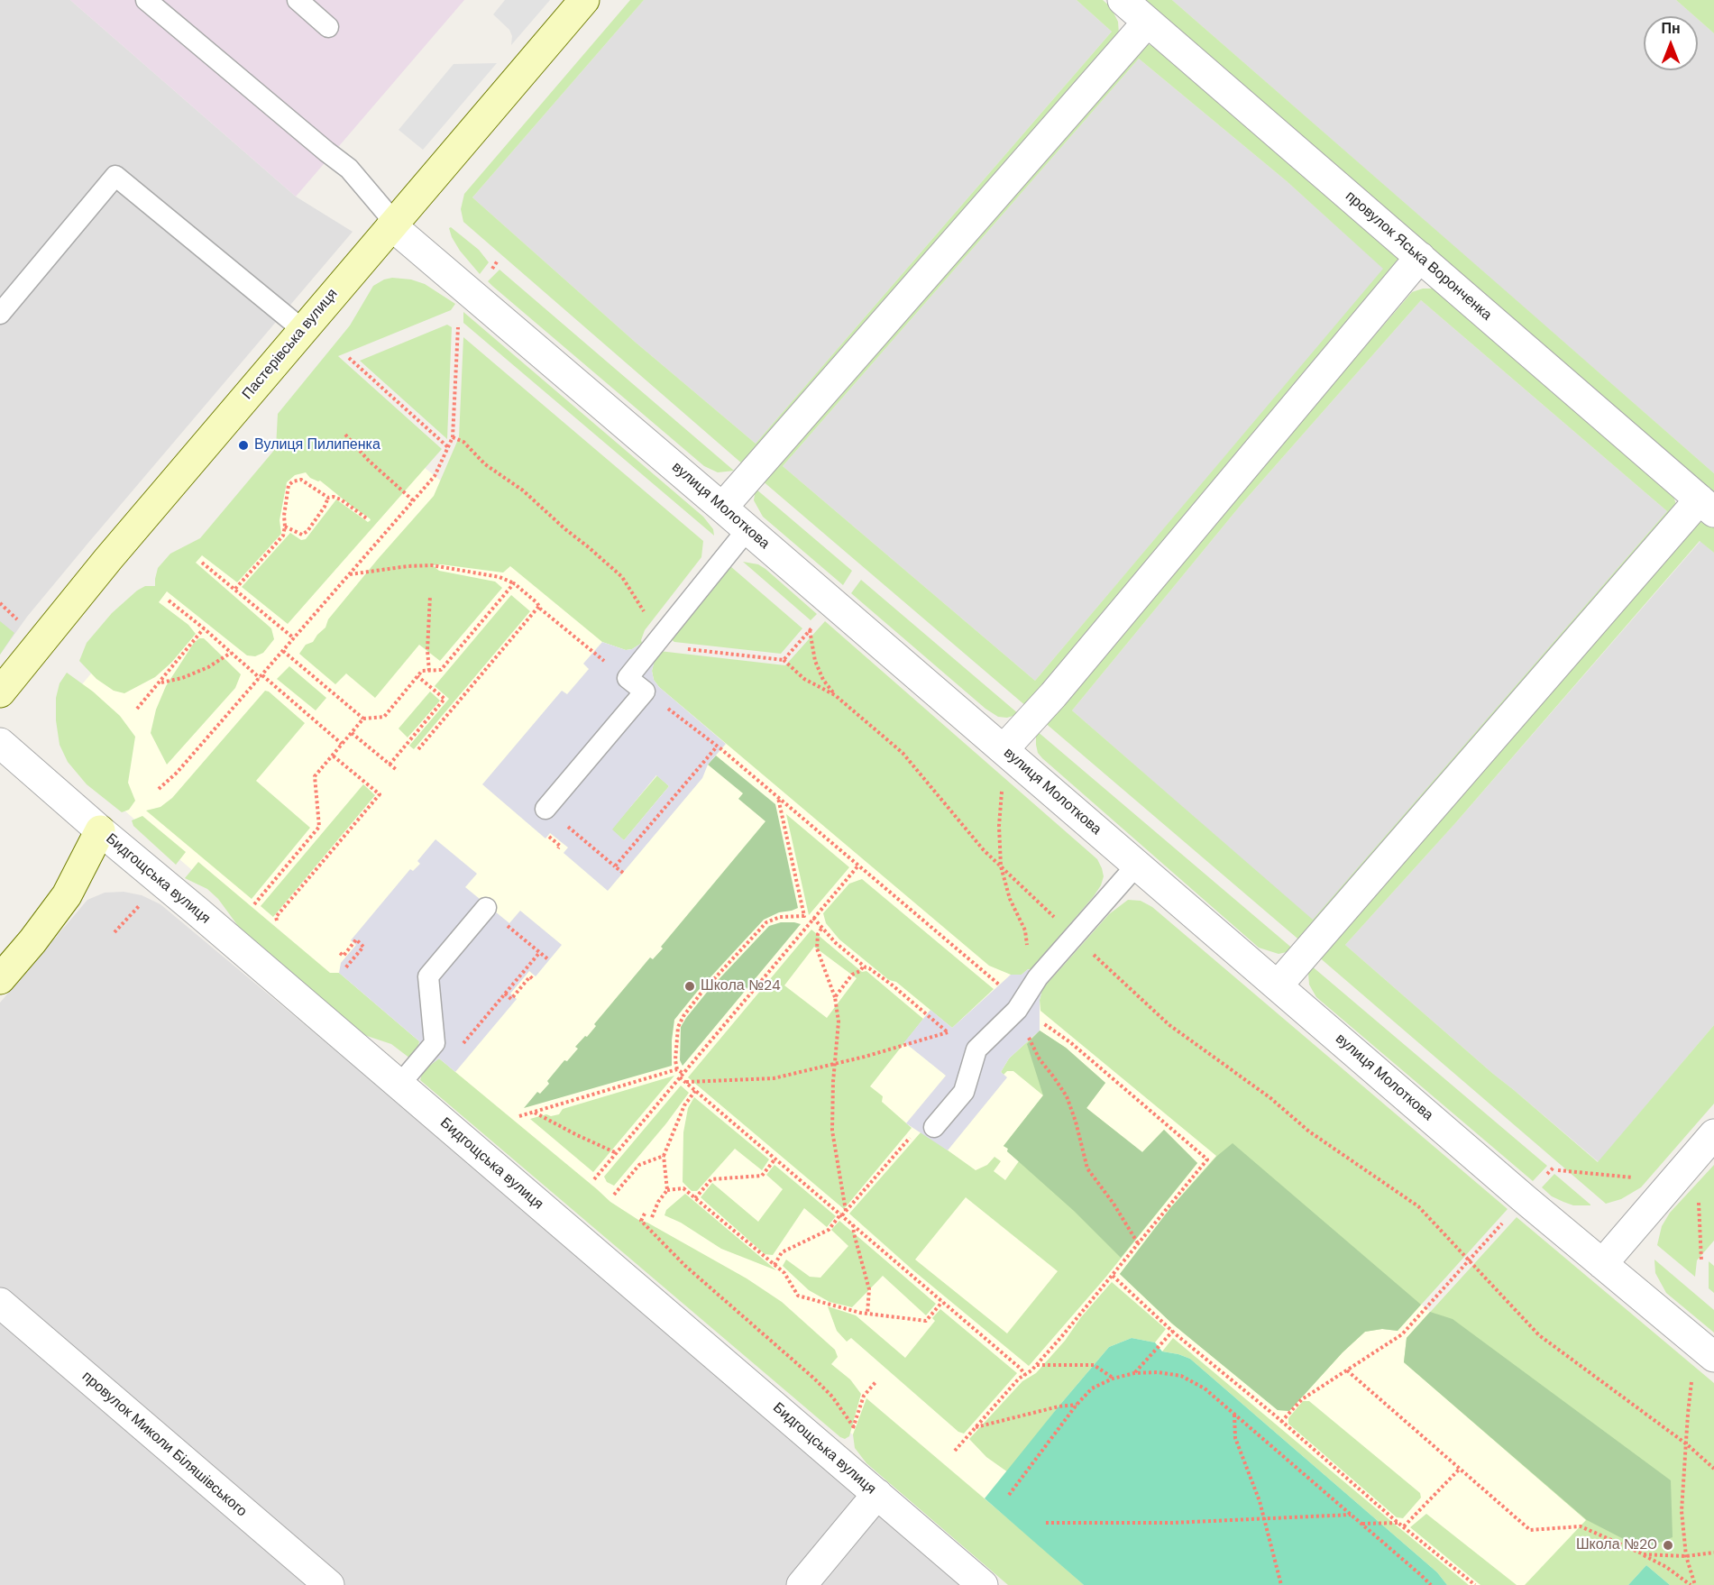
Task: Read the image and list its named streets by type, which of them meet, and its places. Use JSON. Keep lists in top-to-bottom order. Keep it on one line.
{"streets":{"main road":["Пастерівська вулиця"],"street":["провулок Яська Воронченка","вулиця Молоткова","Бидгощська вулиця","провулок Миколи Біляшівського"]},"crossings":[["Пастерівська вулиця","вулиця Молоткова"]],"places":["Вулиця Пилипенка","Школа №24","Школа №20"],"north":"top"}
